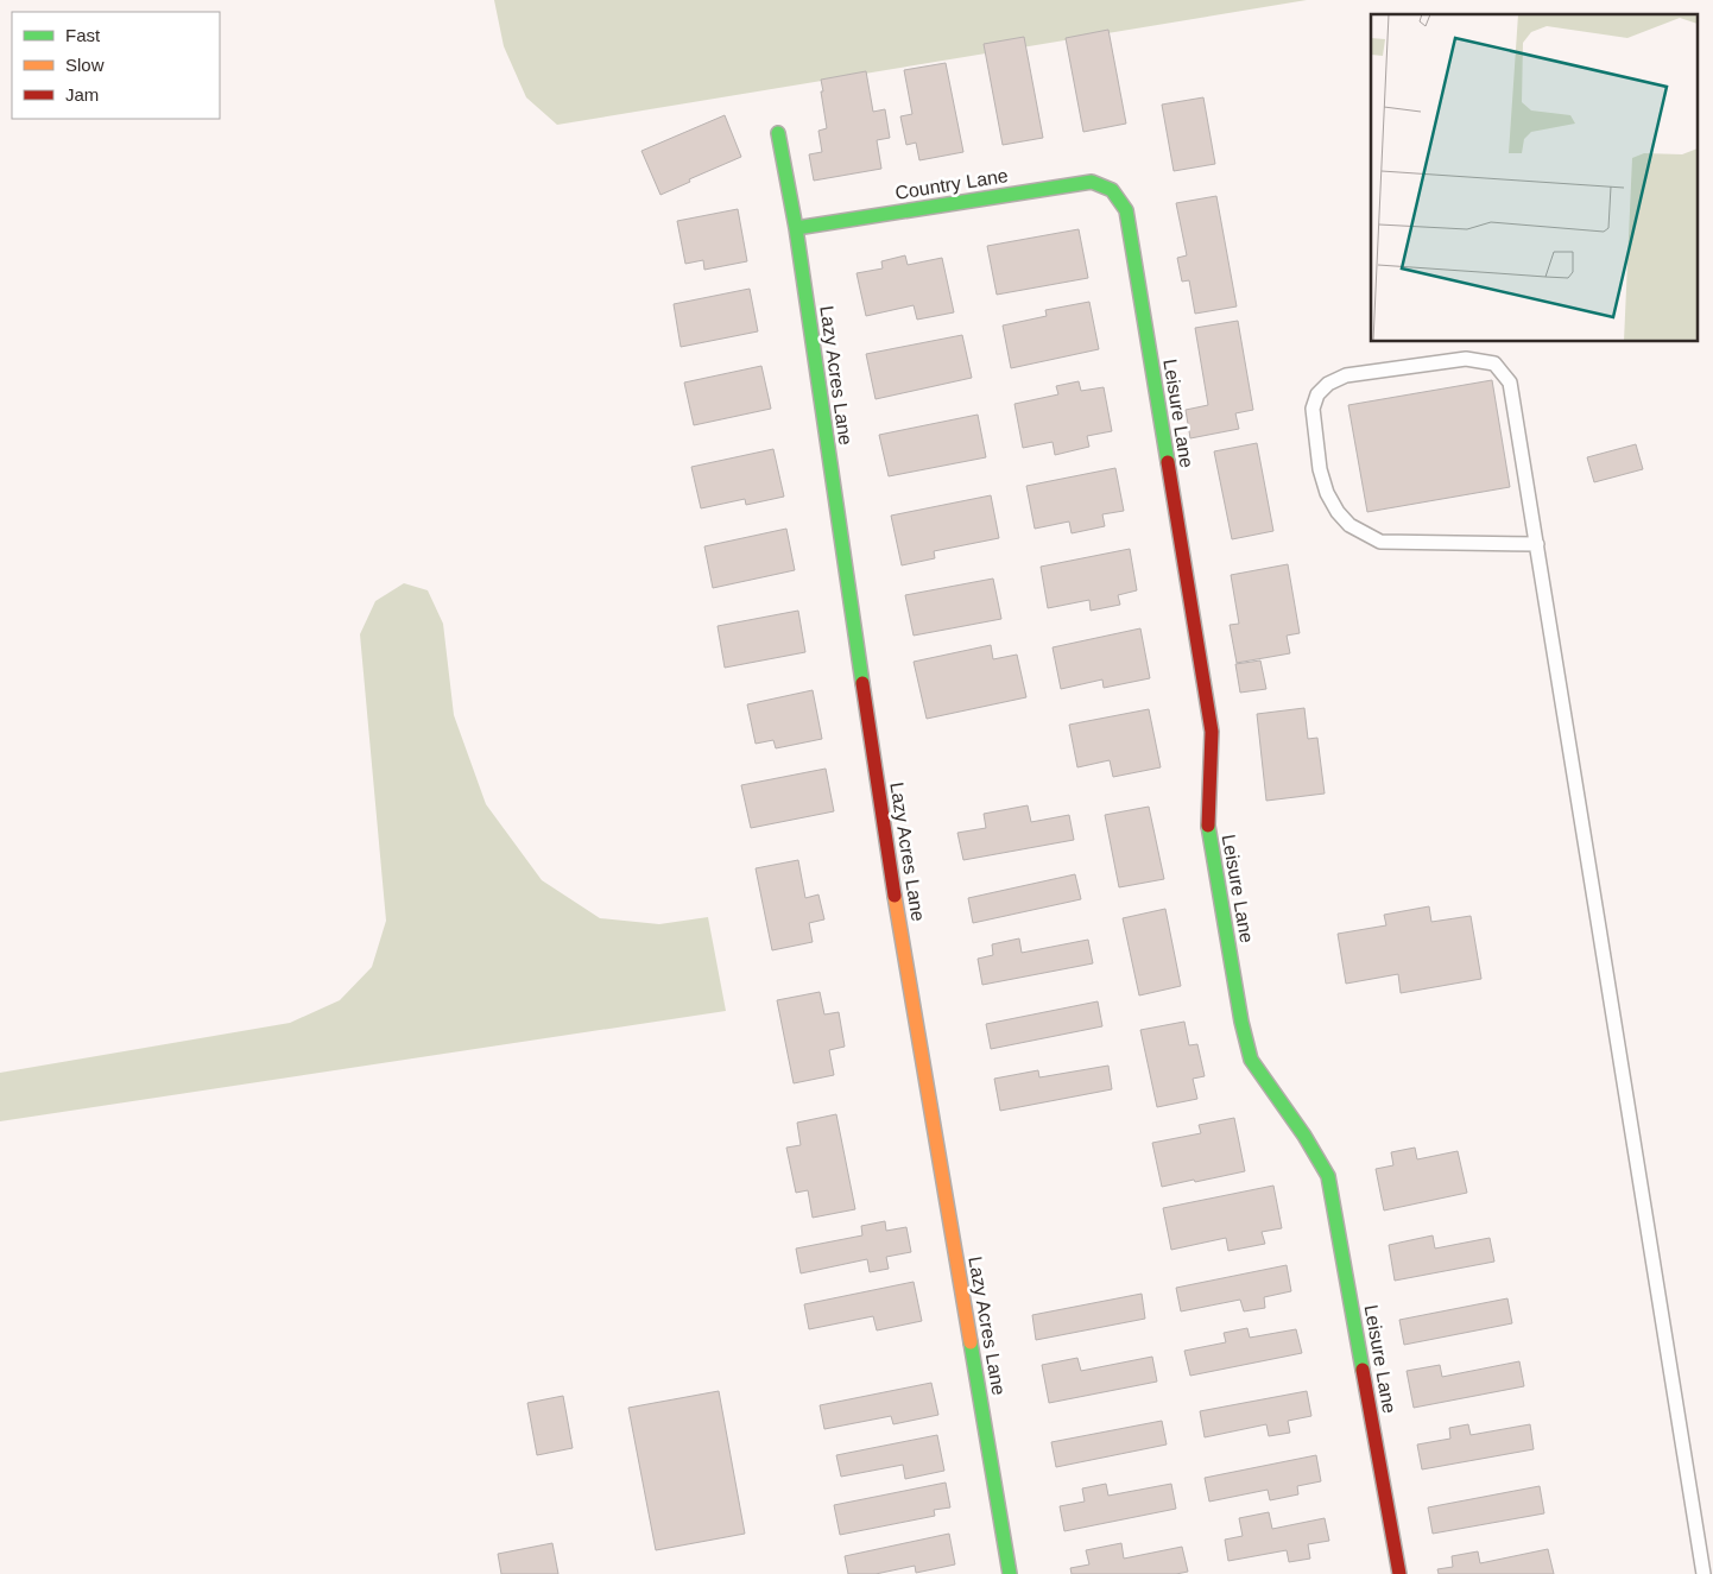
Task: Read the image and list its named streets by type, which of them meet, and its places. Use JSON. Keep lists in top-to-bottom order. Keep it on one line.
{"streets":{"street":["Country Lane","Lazy Acres Lane","Leisure Lane"]},"crossings":[["Country Lane","Lazy Acres Lane"],["Country Lane","Leisure Lane"]],"legend":["Fast","Slow","Jam"]}
